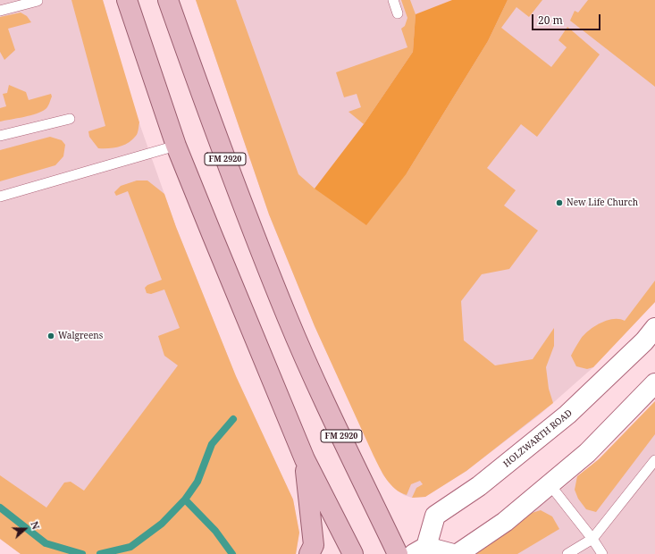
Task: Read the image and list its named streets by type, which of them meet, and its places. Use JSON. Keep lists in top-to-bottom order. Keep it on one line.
{"streets":{"main road":["FM 2920","HOLZWARTH ROAD"]},"places":["New Life Church","Walgreens"],"scale_bar":"20 m","north":"right"}
